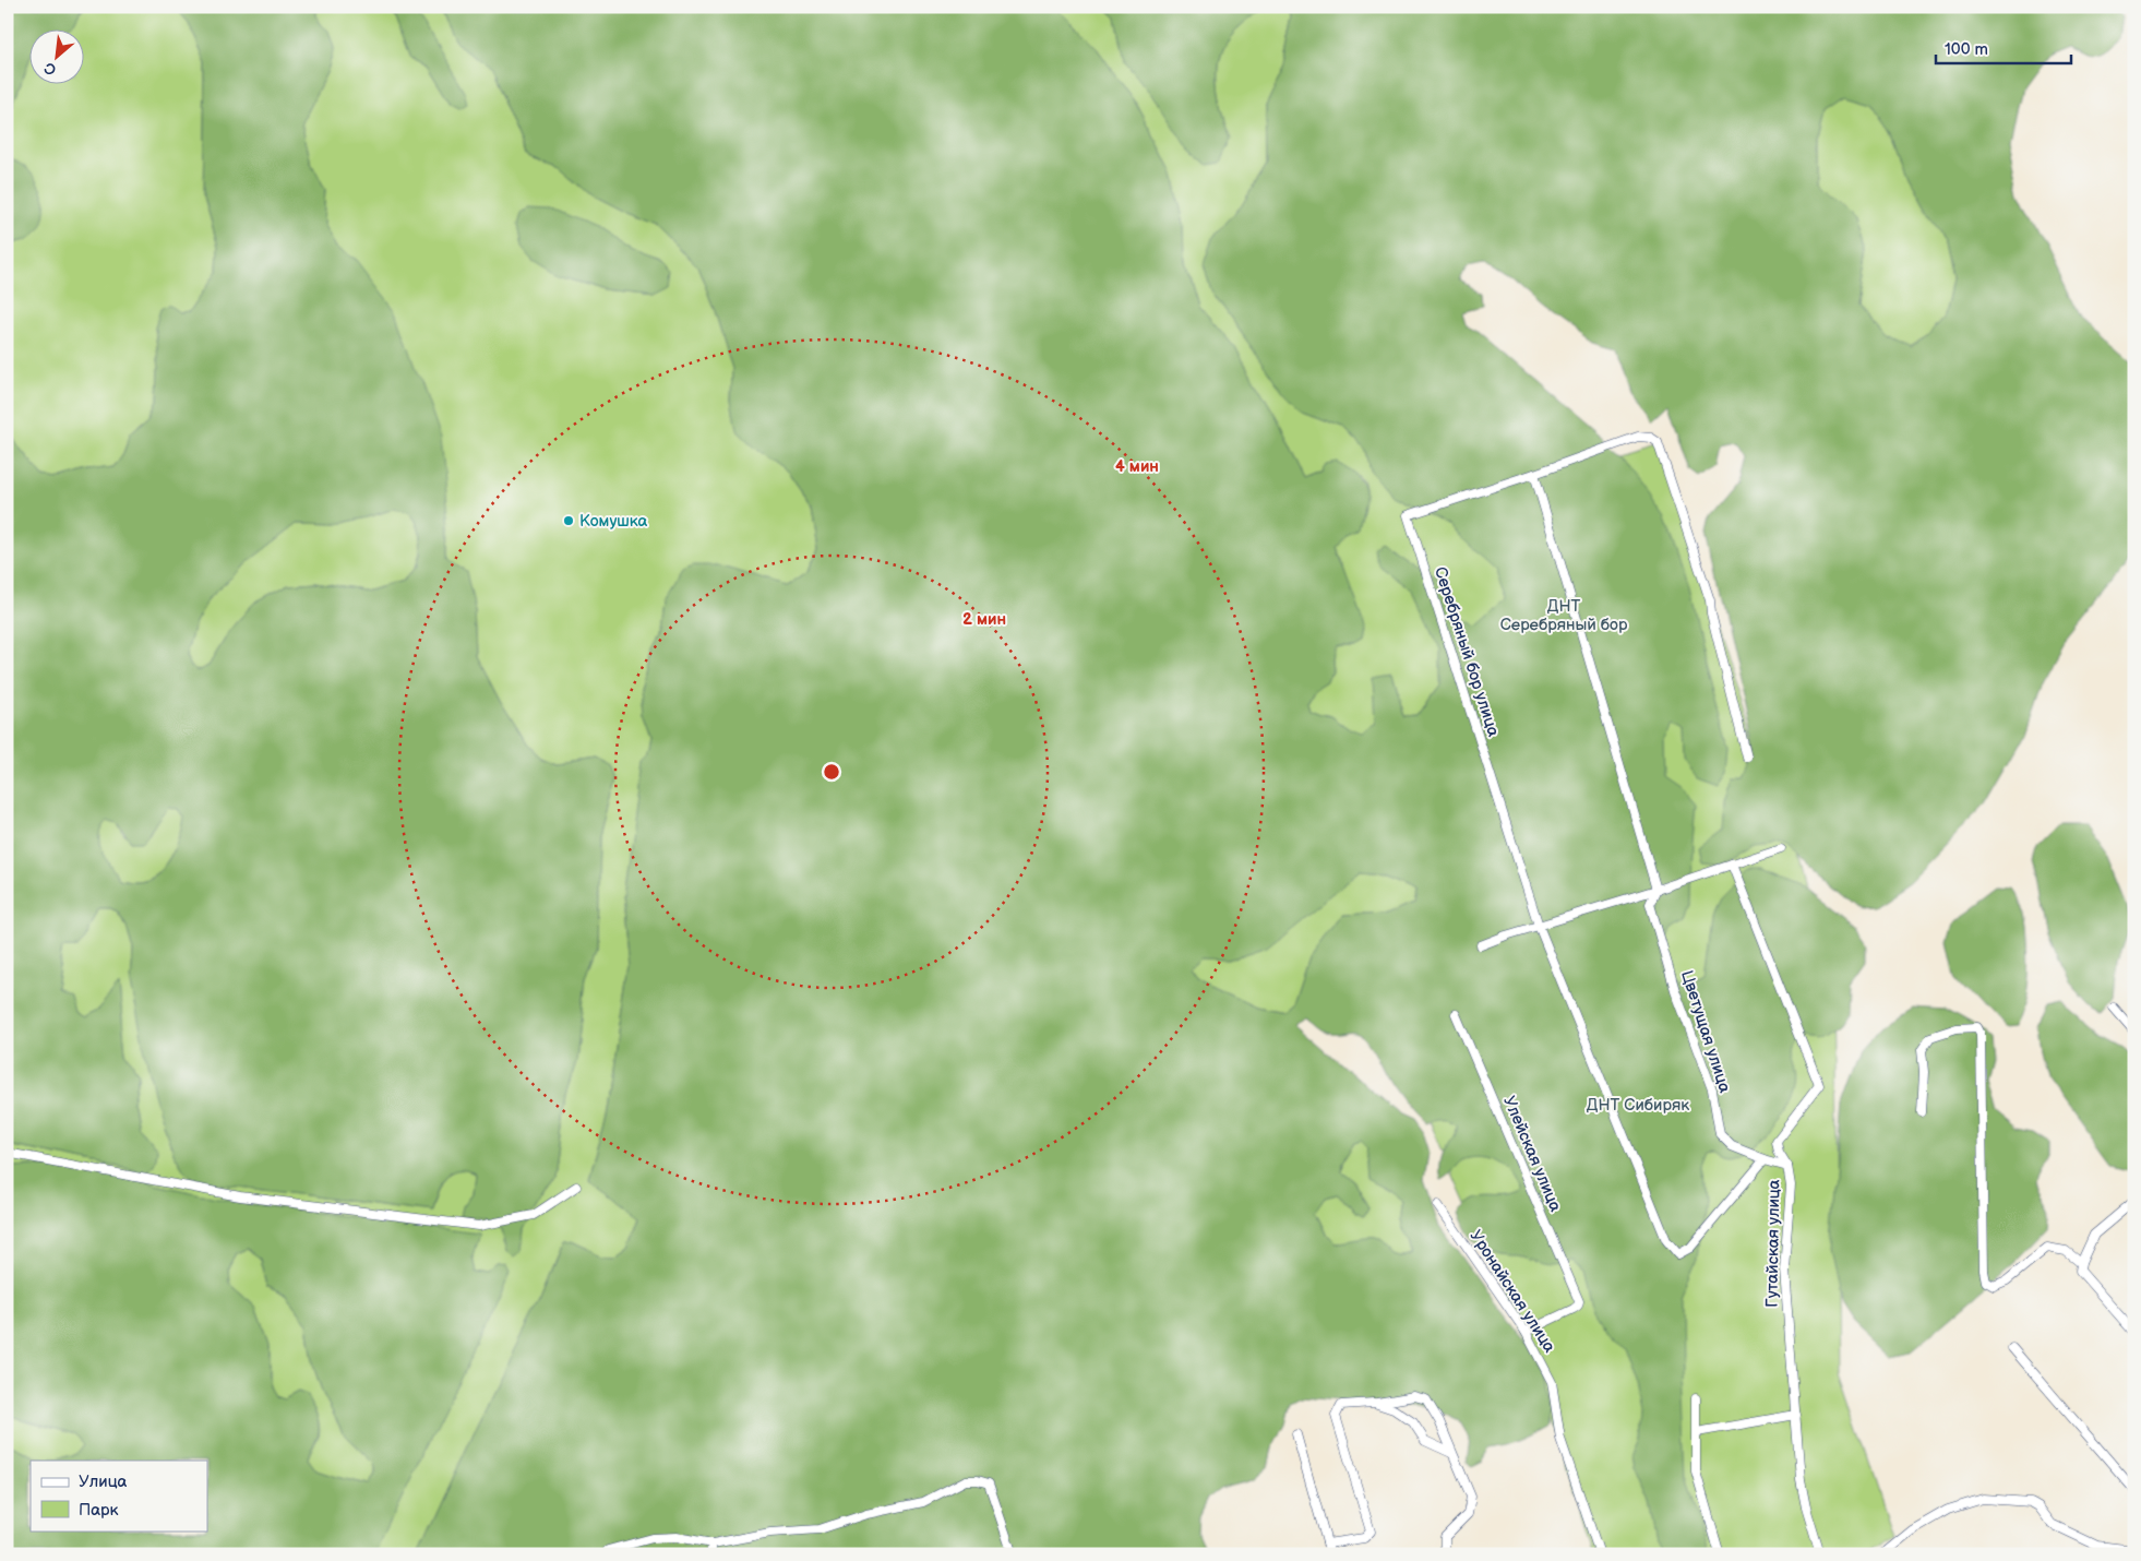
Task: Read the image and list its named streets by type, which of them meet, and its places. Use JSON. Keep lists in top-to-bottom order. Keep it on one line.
{"streets":{"street":["Серебряный бор улица","Цветущая улица","Улейская улица","Гутайская улица","Уронайская улица"]},"crossings":[["Цветущая улица","Гутайская улица"],["Улейская улица","Уронайская улица"]],"parks":["ДНТ Серебряный бор","ДНТ Сибиряк"],"places":["Комушка"],"legend":["Улица","Парк"],"scale_bar":"100 m","north":"bottom left","rings":["4 мин","2 мин"]}
